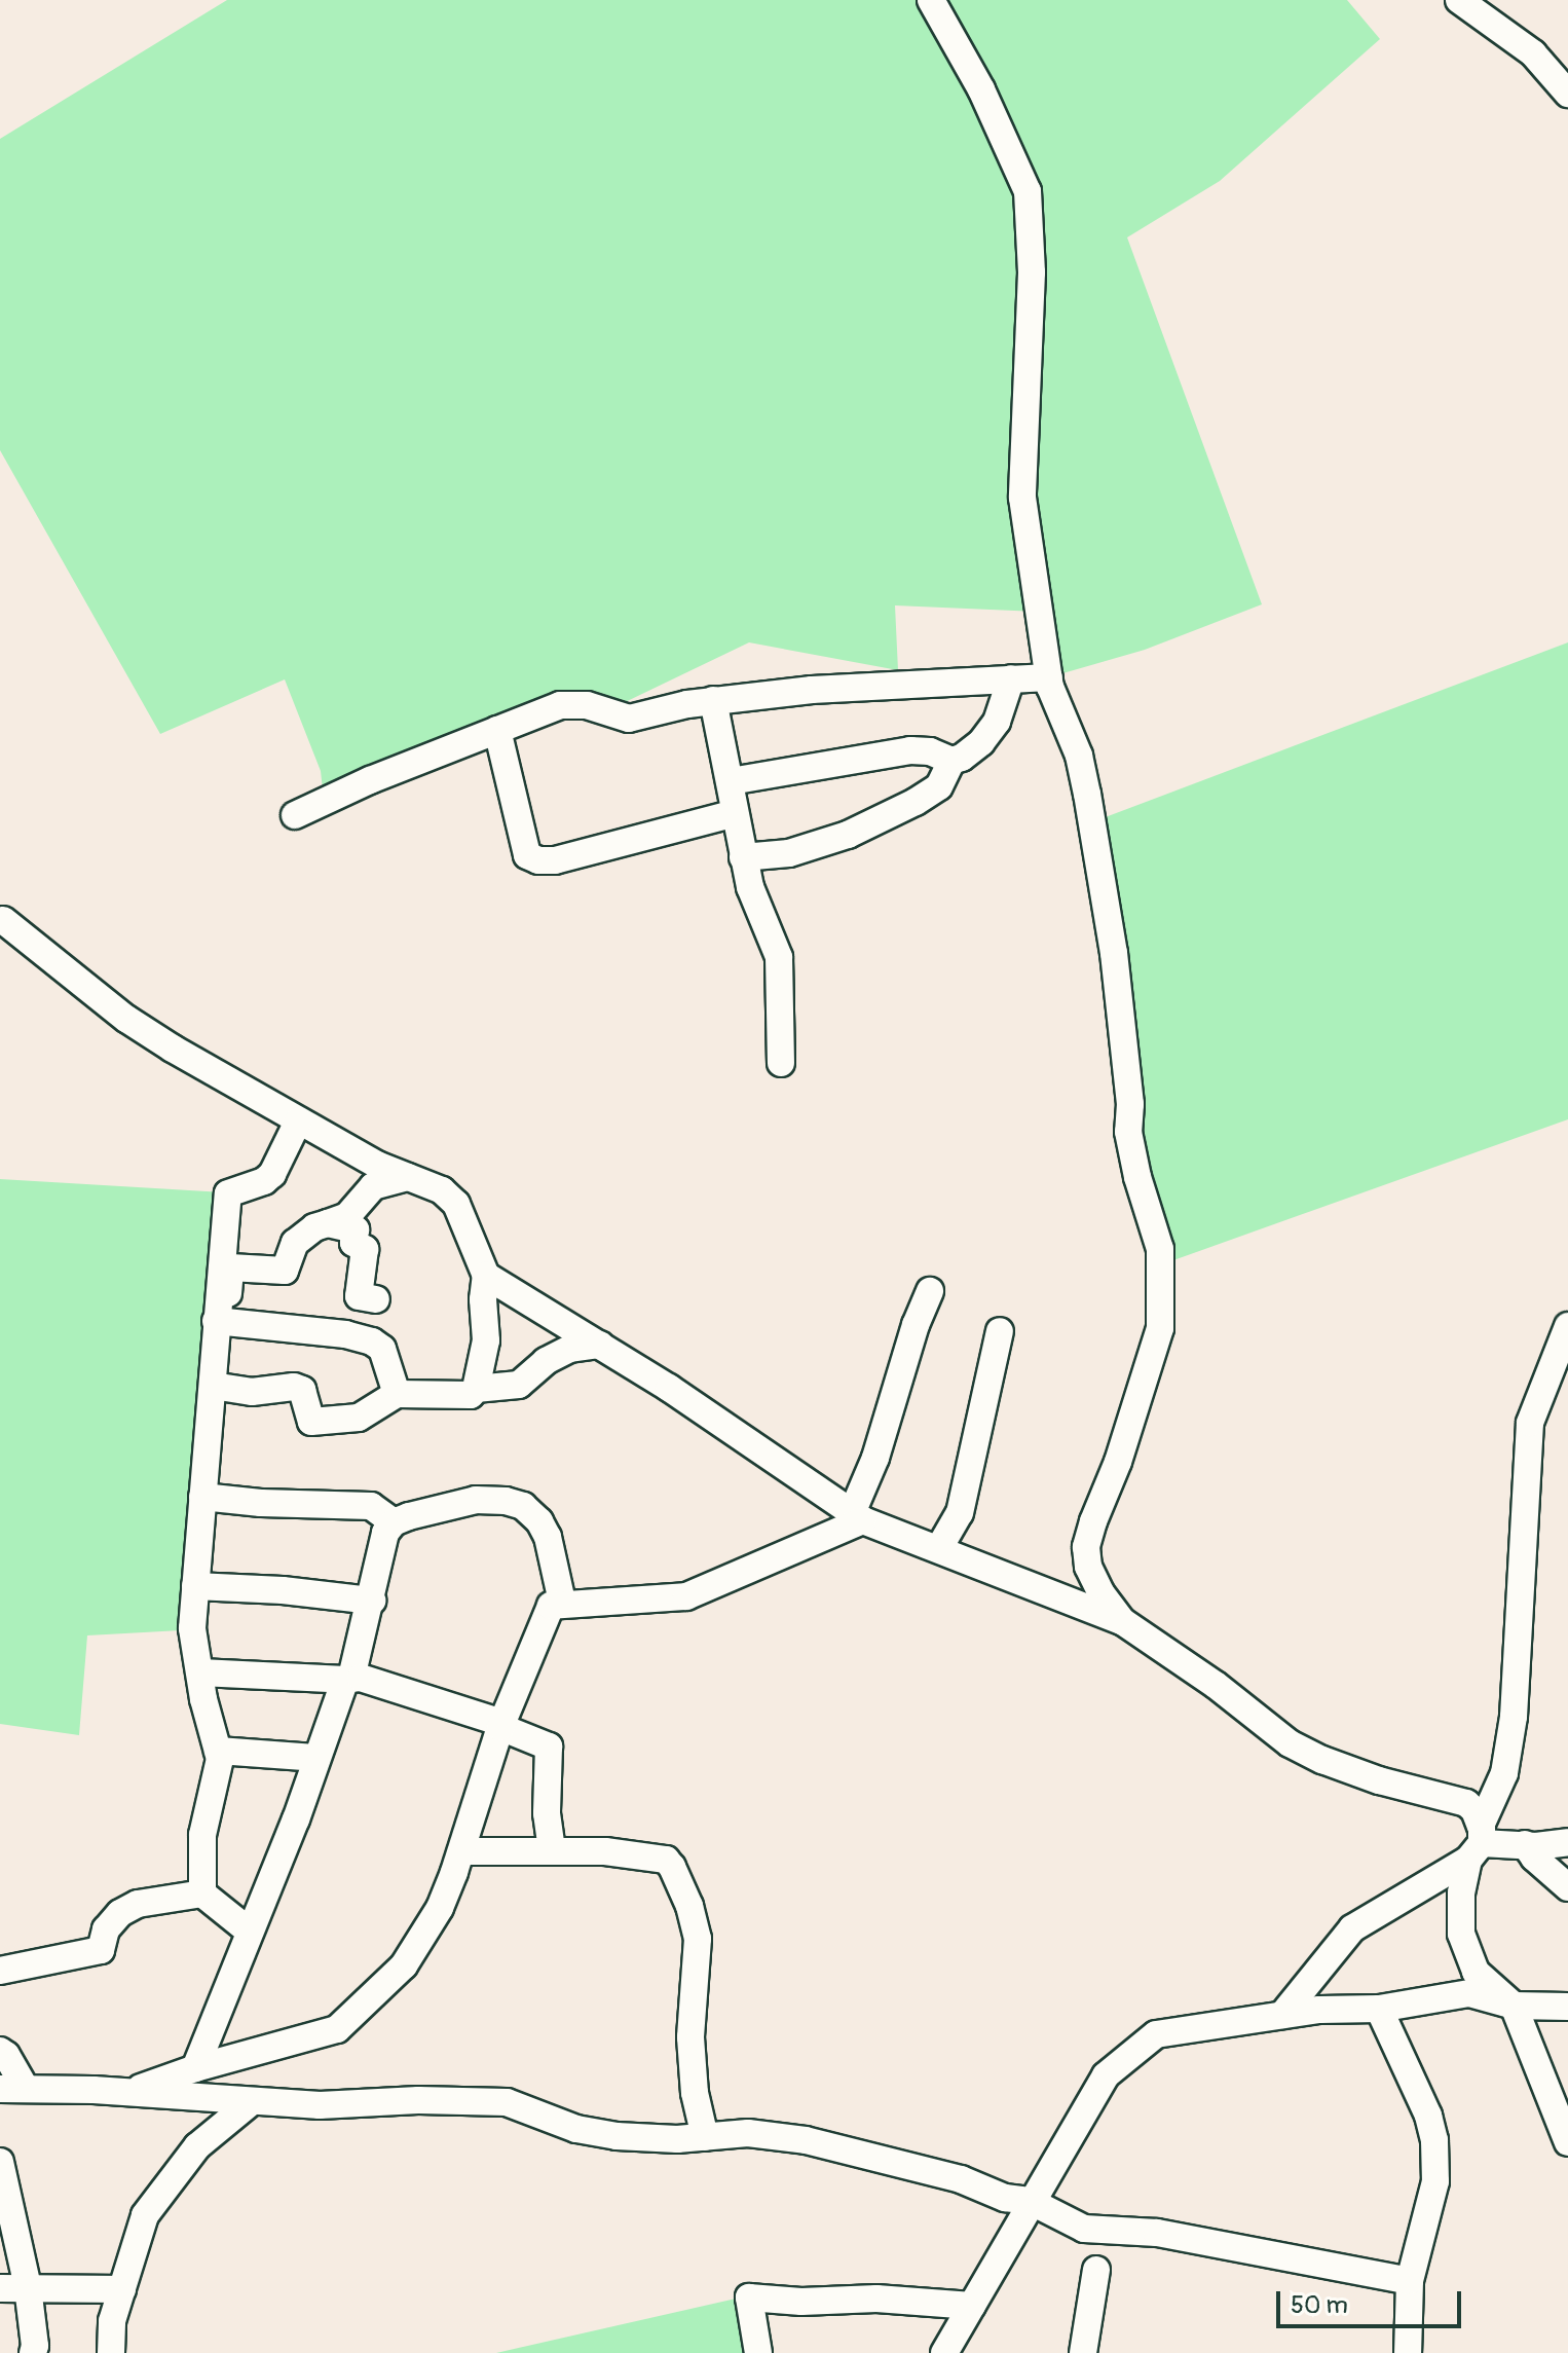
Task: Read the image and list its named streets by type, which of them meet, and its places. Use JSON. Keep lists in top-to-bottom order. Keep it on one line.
{"scale_bar":"50 m"}
